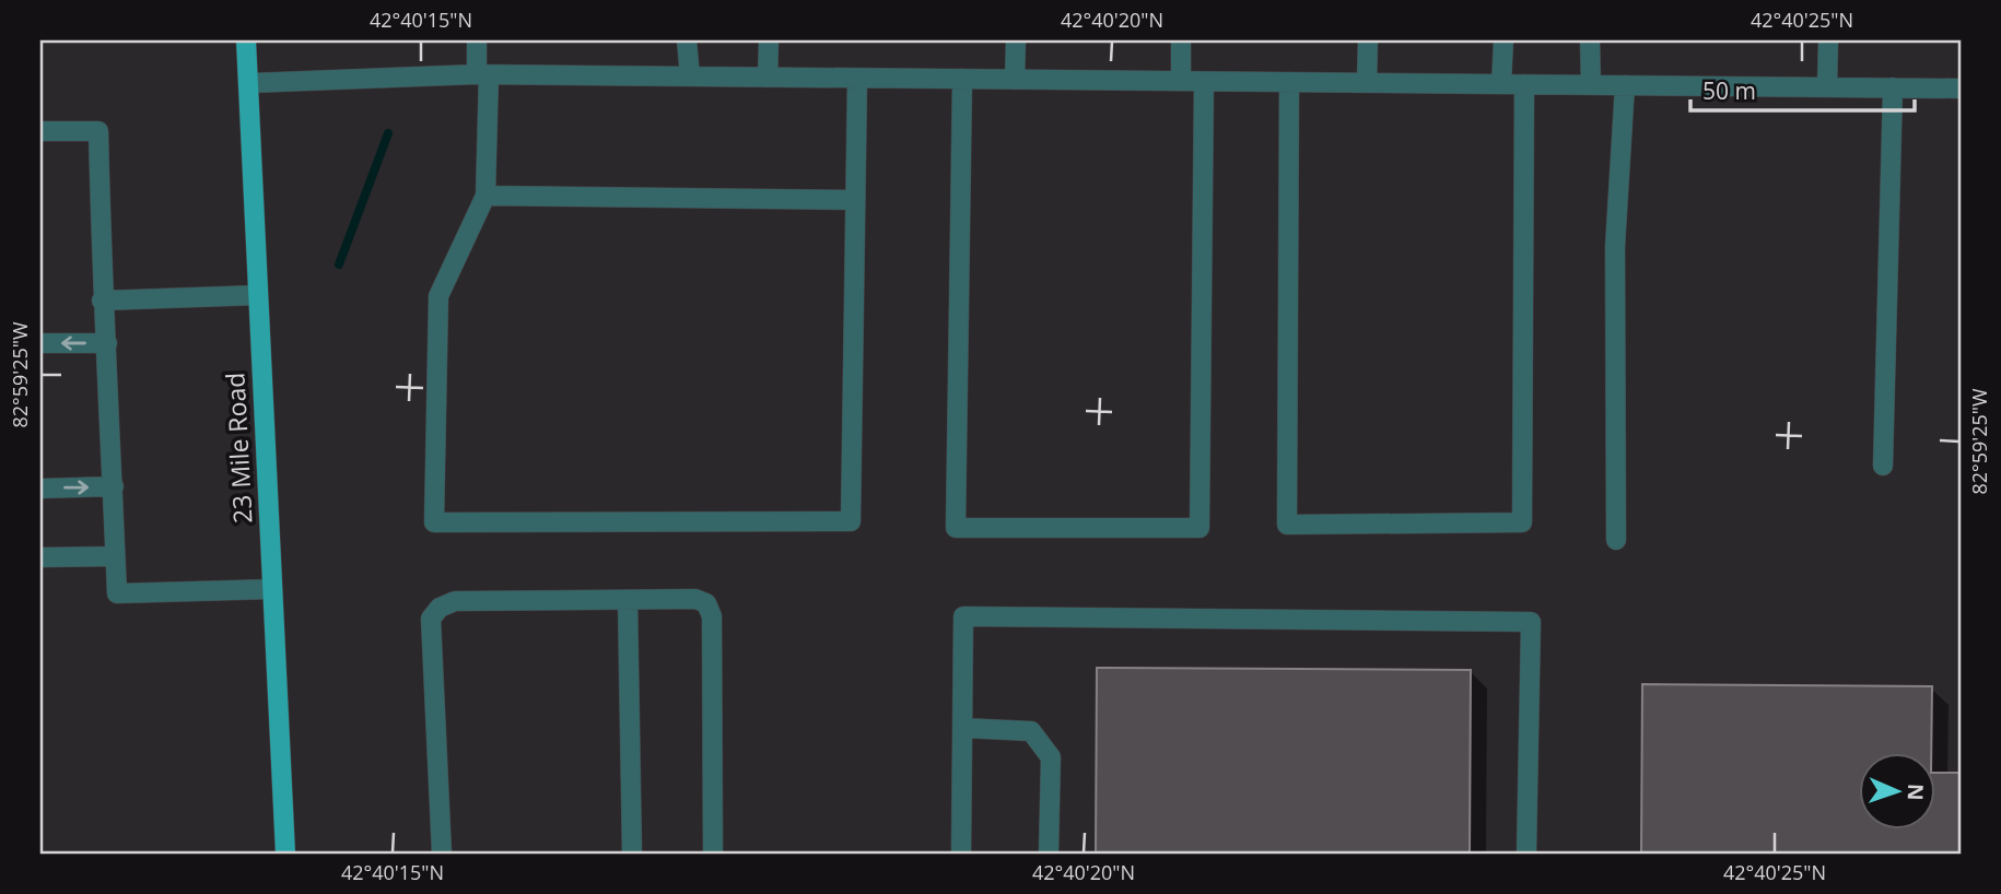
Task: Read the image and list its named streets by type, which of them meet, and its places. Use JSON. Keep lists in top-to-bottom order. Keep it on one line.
{"streets":{"main road":["23 Mile Road"]},"scale_bar":"50 m","north":"right","coordinates":["42°40'15\"N","42°40'20\"N","42°40'25\"N","82°59'25\"W"]}
